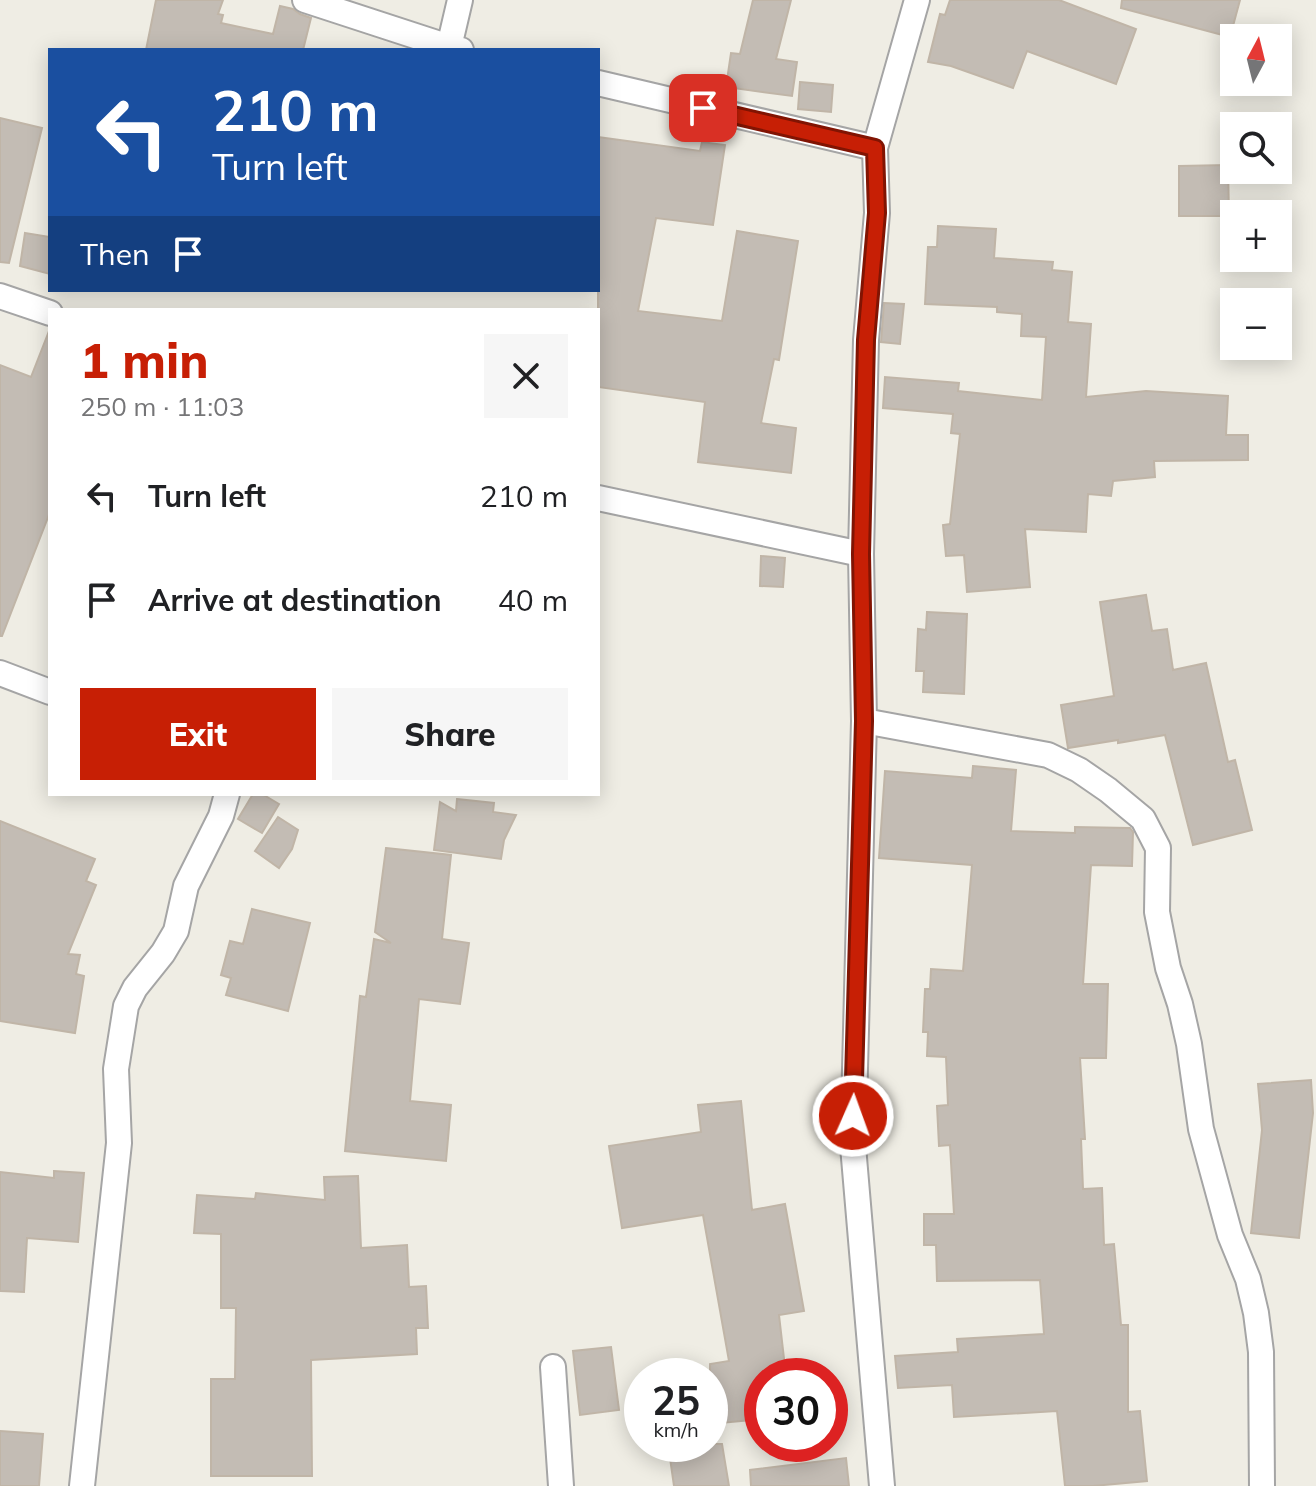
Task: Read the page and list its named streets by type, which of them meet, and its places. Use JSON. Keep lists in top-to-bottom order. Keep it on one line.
{"north":"top","page":{"map_buttons":["+","−"],"turn":["210 m","Turn left"],"then":"Then","heading":["1 min","250 m · 11:03"],"list":[{"name":"Turn left","value":"210 m"},{"name":"Arrive at destination","value":"40 m"}],"buttons":["Exit","Share"],"speed":"25 km/h","limit":"30"}}
